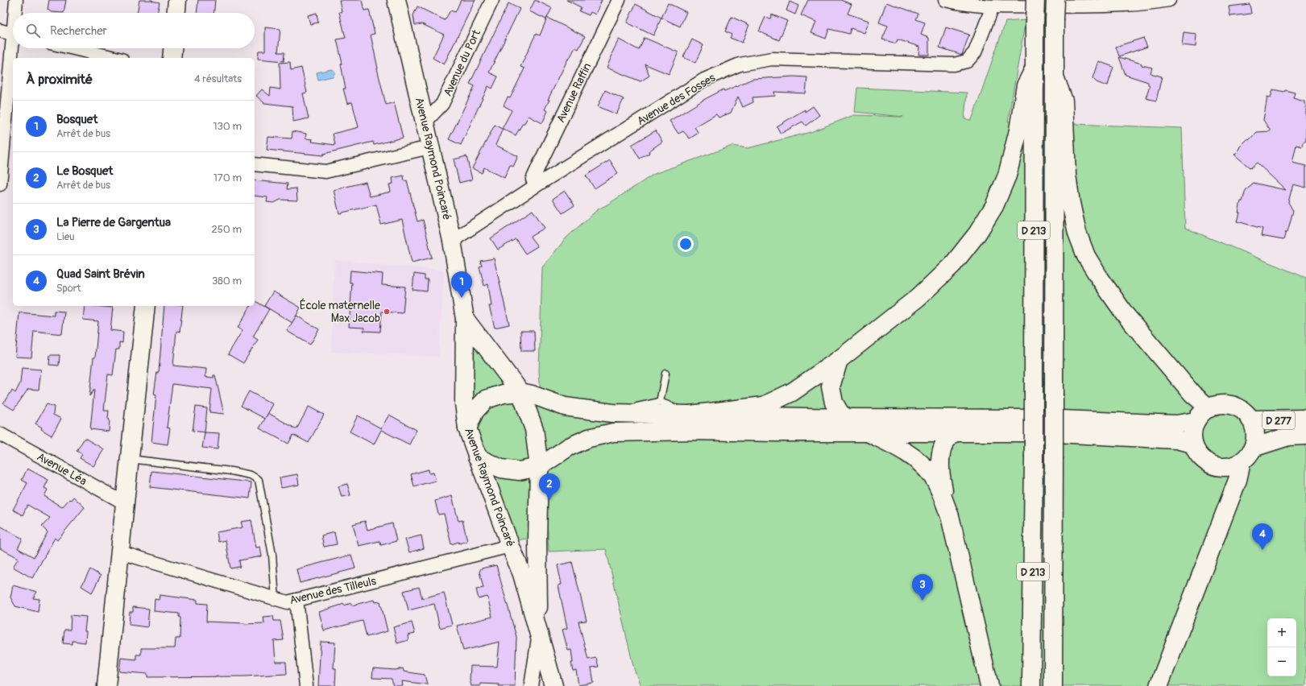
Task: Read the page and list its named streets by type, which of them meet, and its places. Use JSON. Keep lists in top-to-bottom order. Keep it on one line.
{"streets":{"main road":["Avenue Raymond Poincaré","D 213","D 277"],"street":["Avenue du Port","Avenue Raffin","Avenue des Fosses","Avenue Léa","Avenue des Tilleuls"]},"crossings":[["Avenue du Port","Avenue Raymond Poincaré"],["Avenue Raffin","Avenue des Fosses"],["Avenue des Fosses","Avenue Raymond Poincaré"],["Avenue Raymond Poincaré","Avenue des Tilleuls"]],"places":["École maternelle Max Jacob"],"page":{"search":"Rechercher","heading":["À proximité","4 résultats"],"list":[{"mark":"1","name":"Bosquet","note":"Arrêt de bus","value":"130 m"},{"mark":"2","name":"Le Bosquet","note":"Arrêt de bus","value":"170 m"},{"mark":"3","name":"La Pierre de Gargentua","note":"Lieu","value":"250 m"},{"mark":"4","name":"Quad Saint Brévin","note":"Sport","value":"380 m"}],"pins":["1","2","4","3"],"map_buttons":["+","−"]}}
